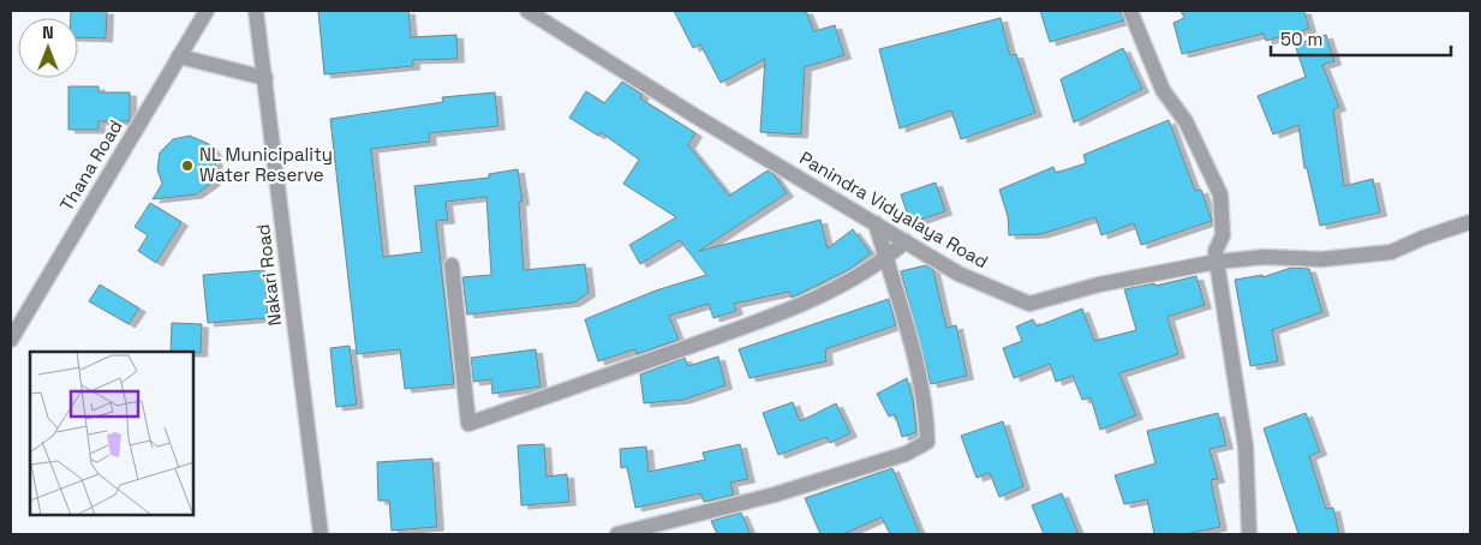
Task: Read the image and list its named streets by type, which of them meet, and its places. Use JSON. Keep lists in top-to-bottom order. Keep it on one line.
{"streets":{"street":["Thana Road","Panindra Vidyalaya Road","Nakari Road"]},"places":["NL Municipality Water Reserve"],"scale_bar":"50 m","north":"top"}
